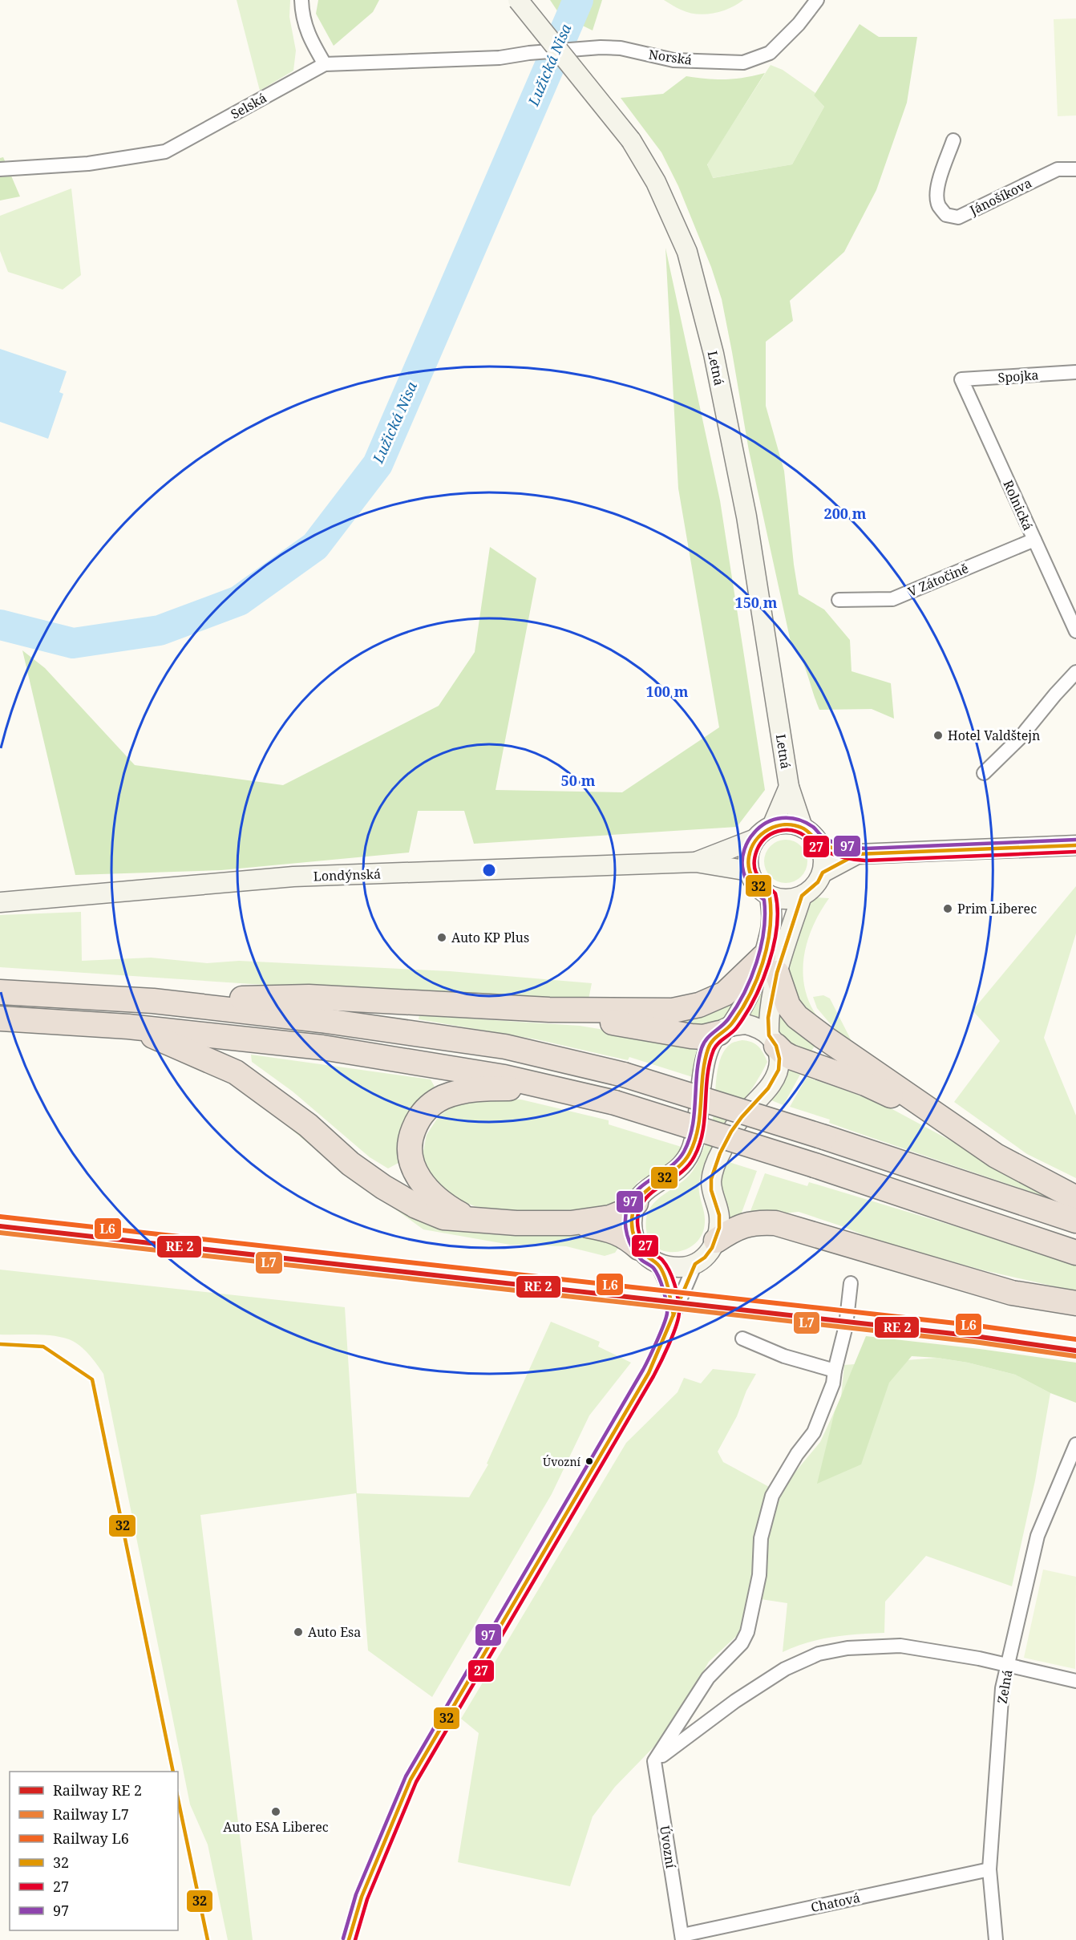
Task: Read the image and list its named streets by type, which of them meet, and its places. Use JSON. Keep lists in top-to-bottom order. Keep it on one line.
{"streets":{"street":["Norská","Selská","Jánošíkova","Letná","Spojka","Rolnická","V Zátočině","Londýnská","Zelná","Úvozní","Chatová"]},"crossings":[["Norská","Selská"],["Letná","Londýnská"],["Spojka","Rolnická"],["Rolnická","V Zátočině"],["Zelná","Chatová"],["Úvozní","Chatová"]],"water":["Lužická Nisa"],"places":["Hotel Valdštejn","Prim Liberec","Auto KP Plus","Úvozní","Auto Esa","Auto ESA Liberec"],"lines":["transit line 97","transit line 32","transit line 27","rail line L6","rail line L7"],"legend":["Railway RE 2","Railway L7","Railway L6","32","27","97"],"rings":["200 m","150 m","100 m","50 m"]}
